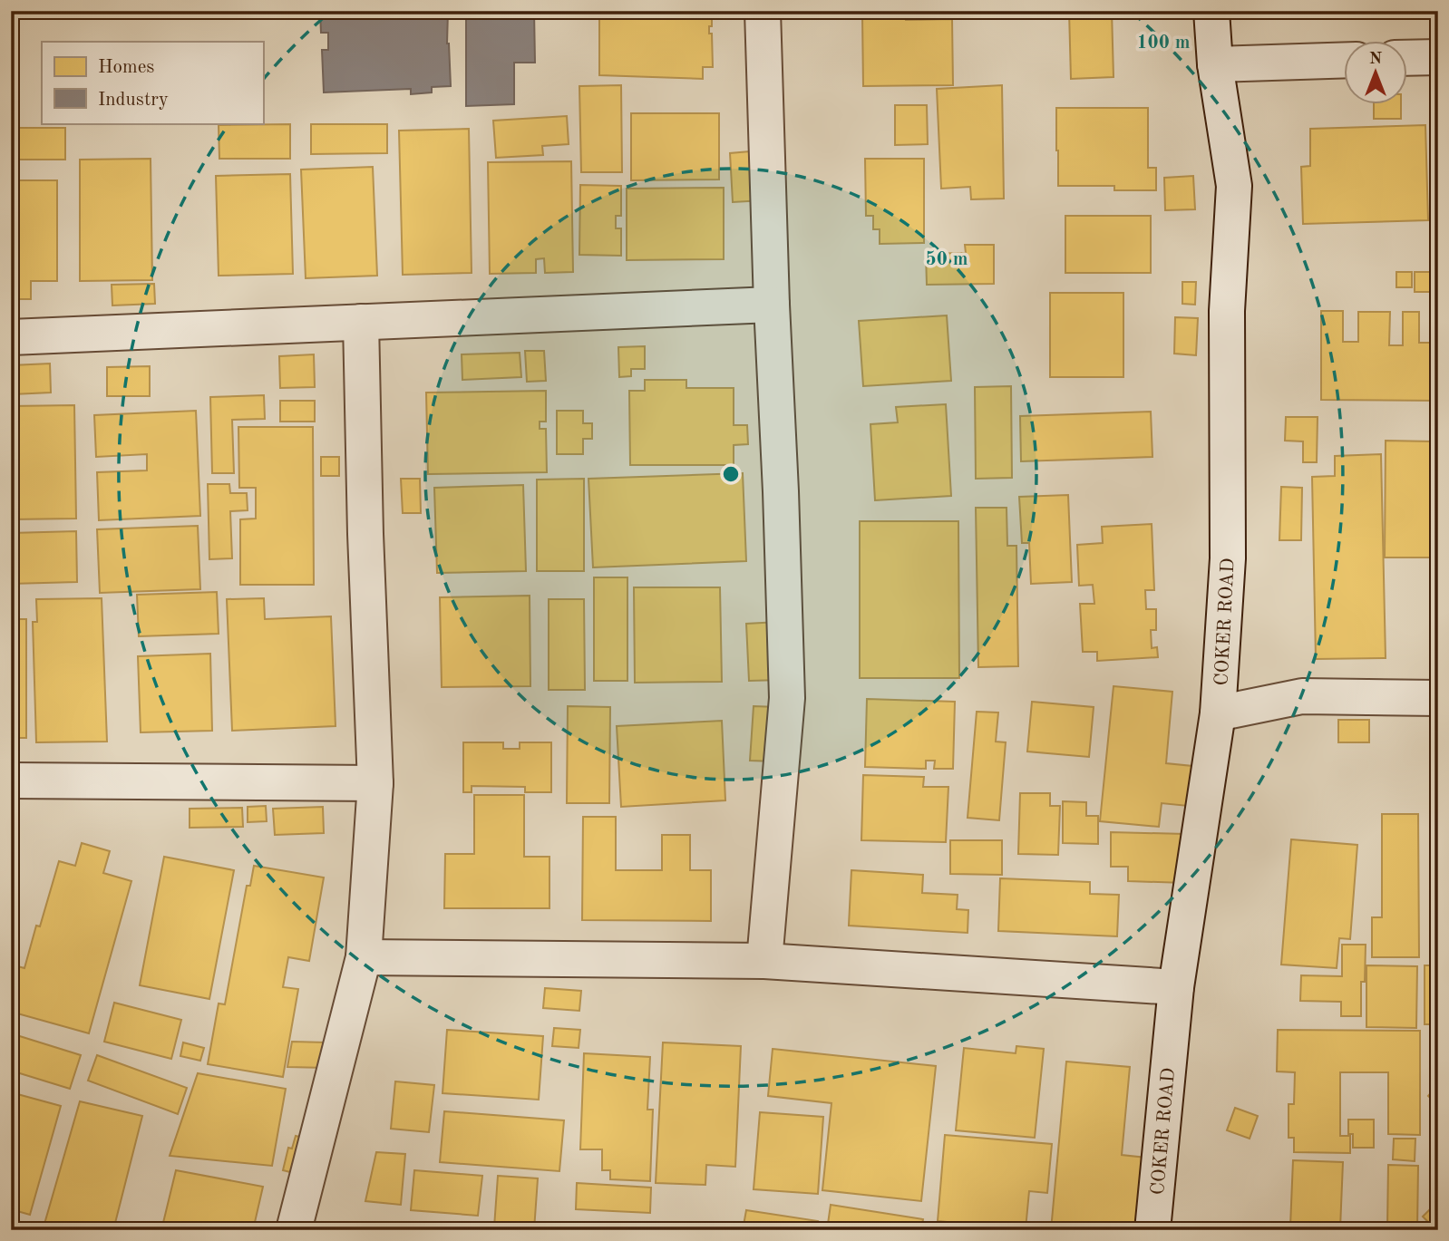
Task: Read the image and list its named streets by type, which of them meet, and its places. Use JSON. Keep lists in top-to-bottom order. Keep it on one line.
{"streets":{"street":["COKER ROAD"]},"legend":["Homes","Industry"],"north":"top","rings":["100 m","50 m"]}
